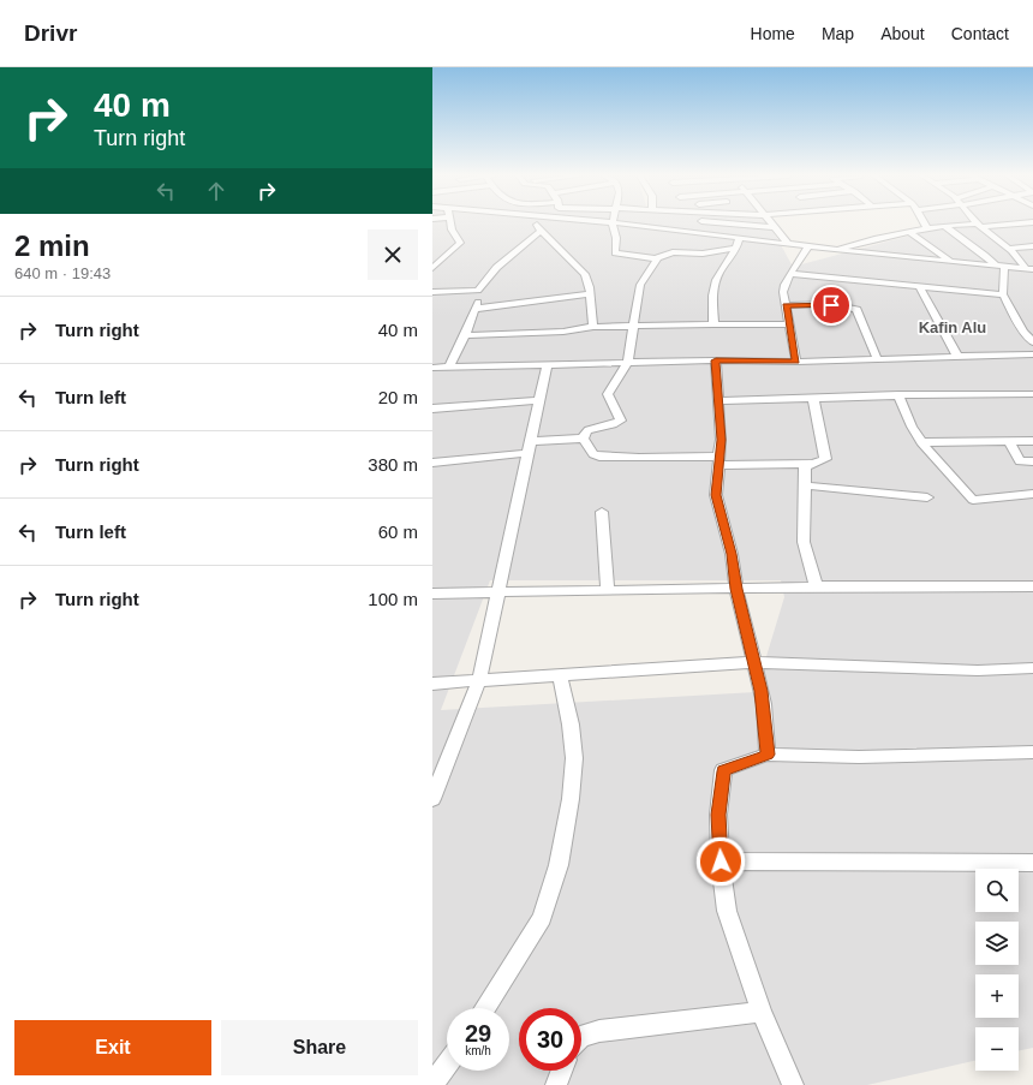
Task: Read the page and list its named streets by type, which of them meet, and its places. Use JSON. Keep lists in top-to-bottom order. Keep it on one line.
{"districts":["Kafin Alu"],"page":{"header":"Drivr","nav":["Home","Map","About","Contact"],"turn":["40 m","Turn right"],"heading":["2 min","640 m · 19:43"],"list":[{"name":"Turn right","value":"40 m"},{"name":"Turn left","value":"20 m"},{"name":"Turn right","value":"380 m"},{"name":"Turn left","value":"60 m"},{"name":"Turn right","value":"100 m"}],"map_buttons":["+","−"],"speed":"29 km/h","limit":"30","buttons":["Exit","Share"]}}
